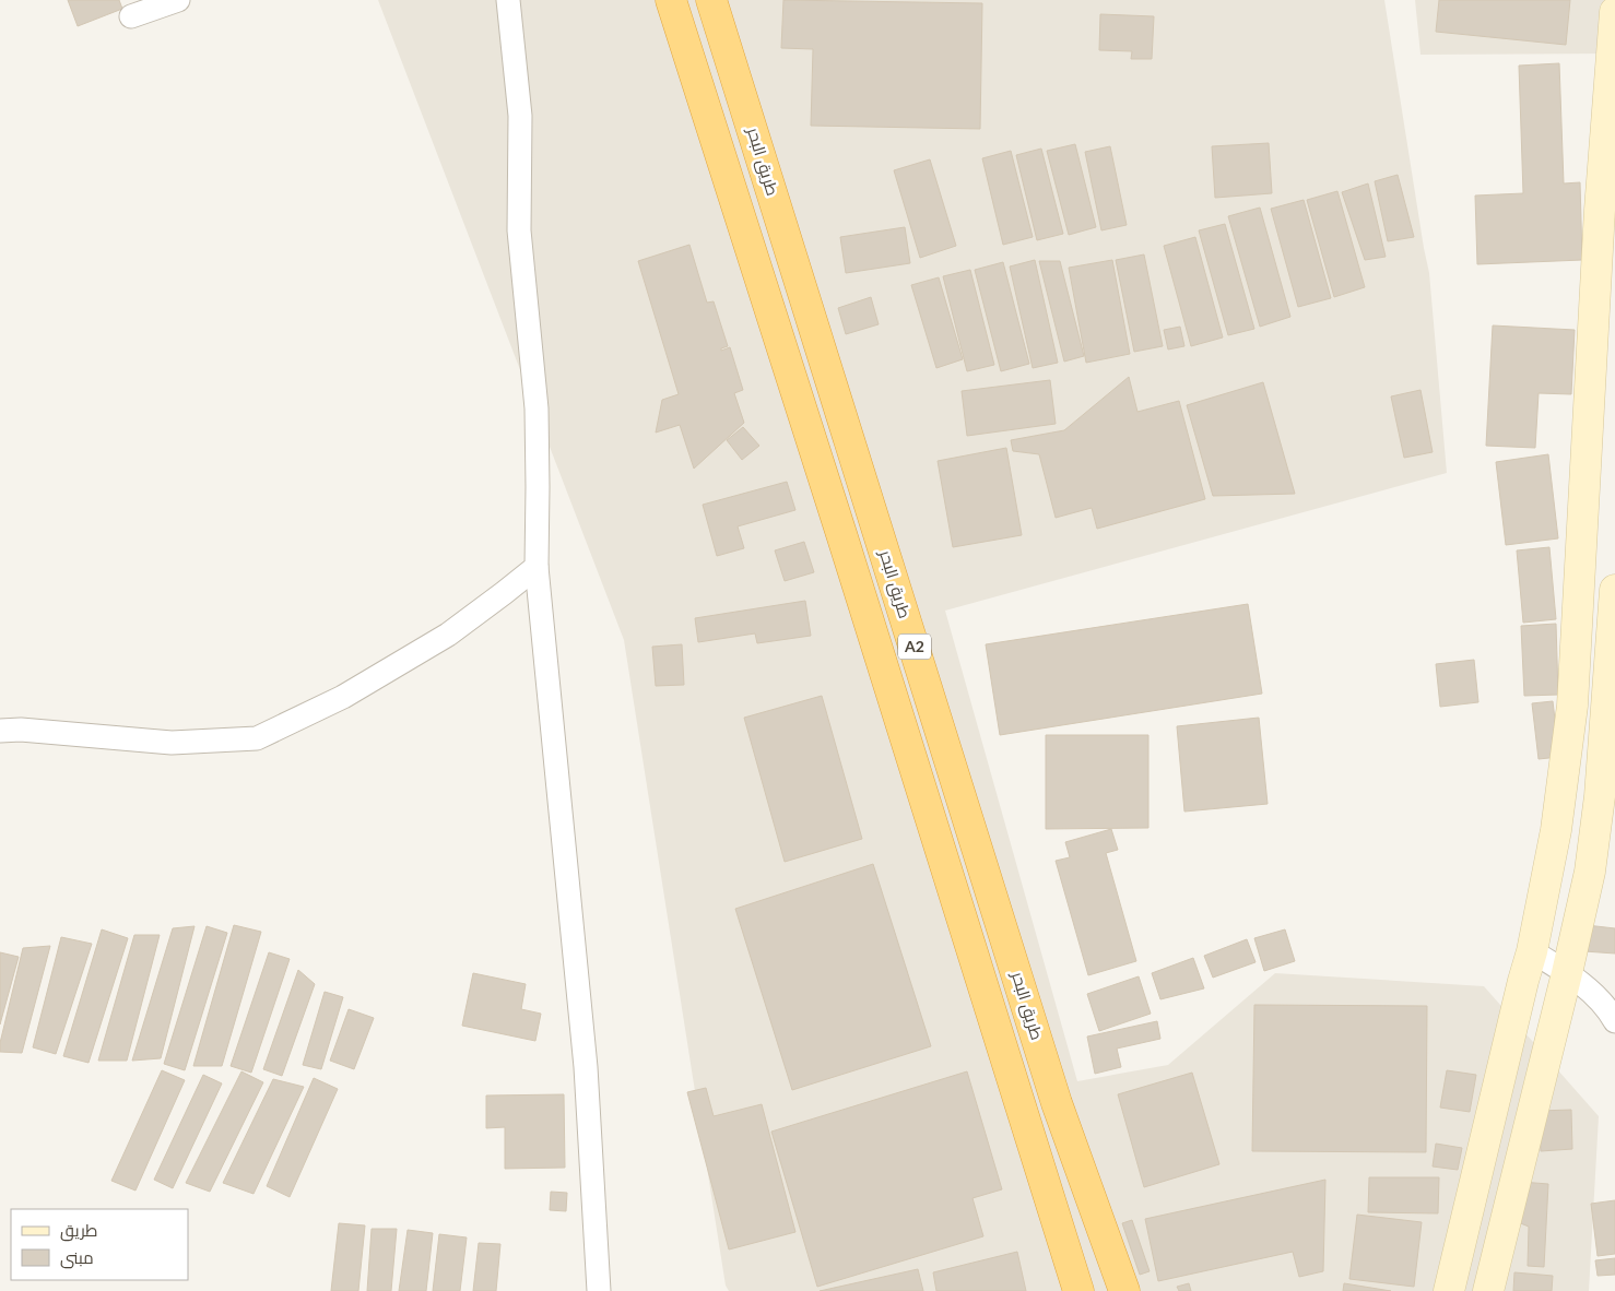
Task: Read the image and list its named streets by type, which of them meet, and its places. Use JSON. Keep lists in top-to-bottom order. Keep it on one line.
{"streets":{"highway":["طريق البحر","A2"]},"legend":["طريق","مبنى"]}
